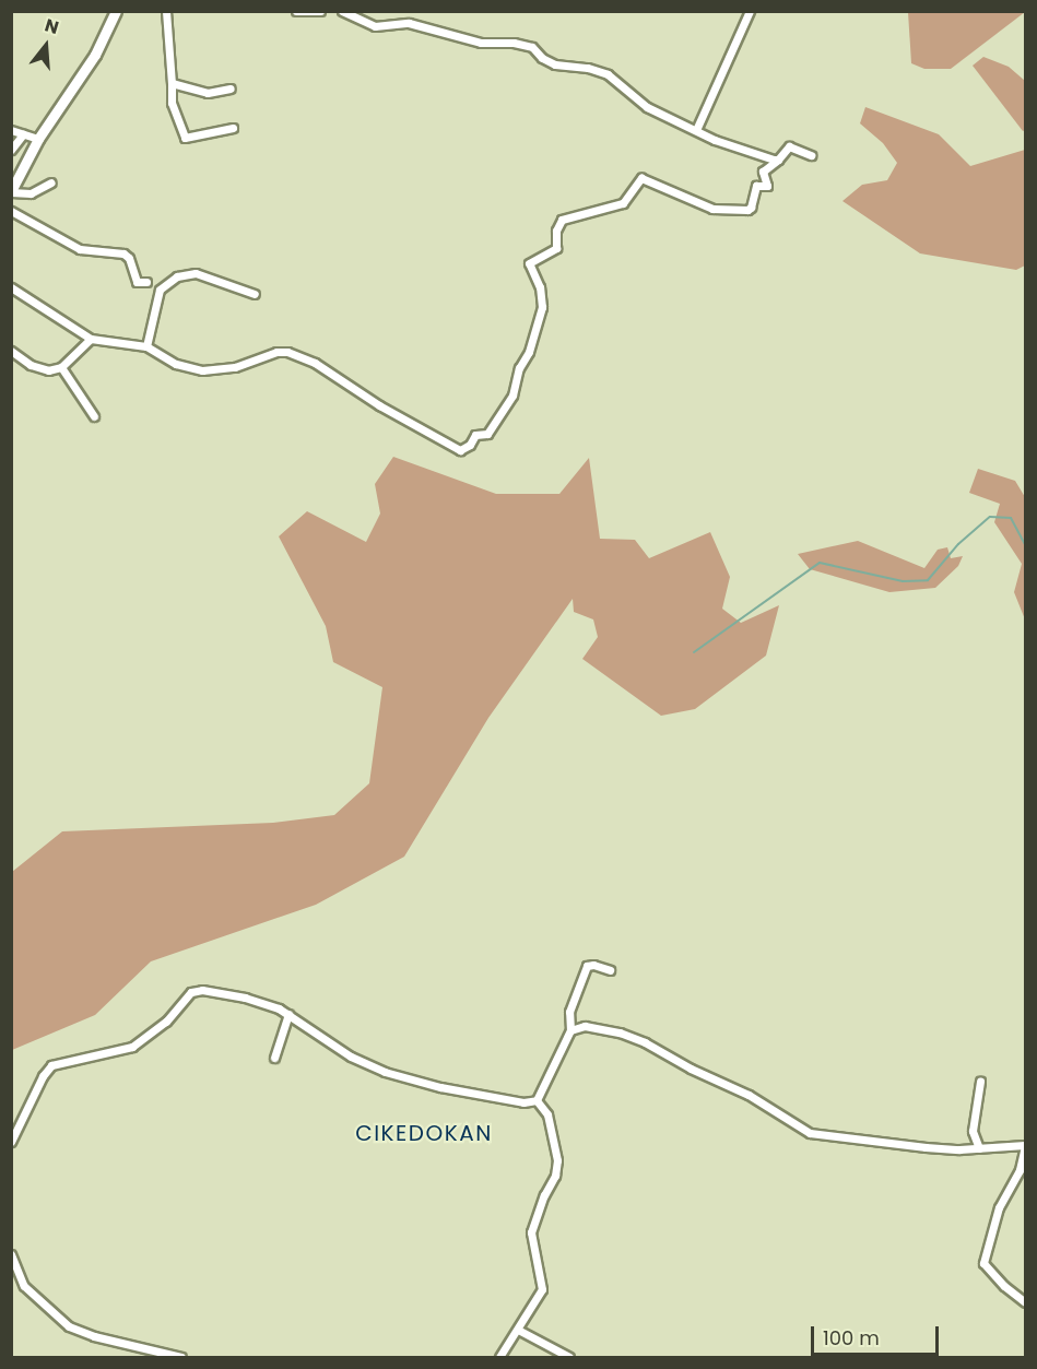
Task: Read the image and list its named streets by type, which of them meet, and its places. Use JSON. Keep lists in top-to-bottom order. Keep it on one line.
{"districts":["CIKEDOKAN"],"scale_bar":"100 m","north":"top"}
